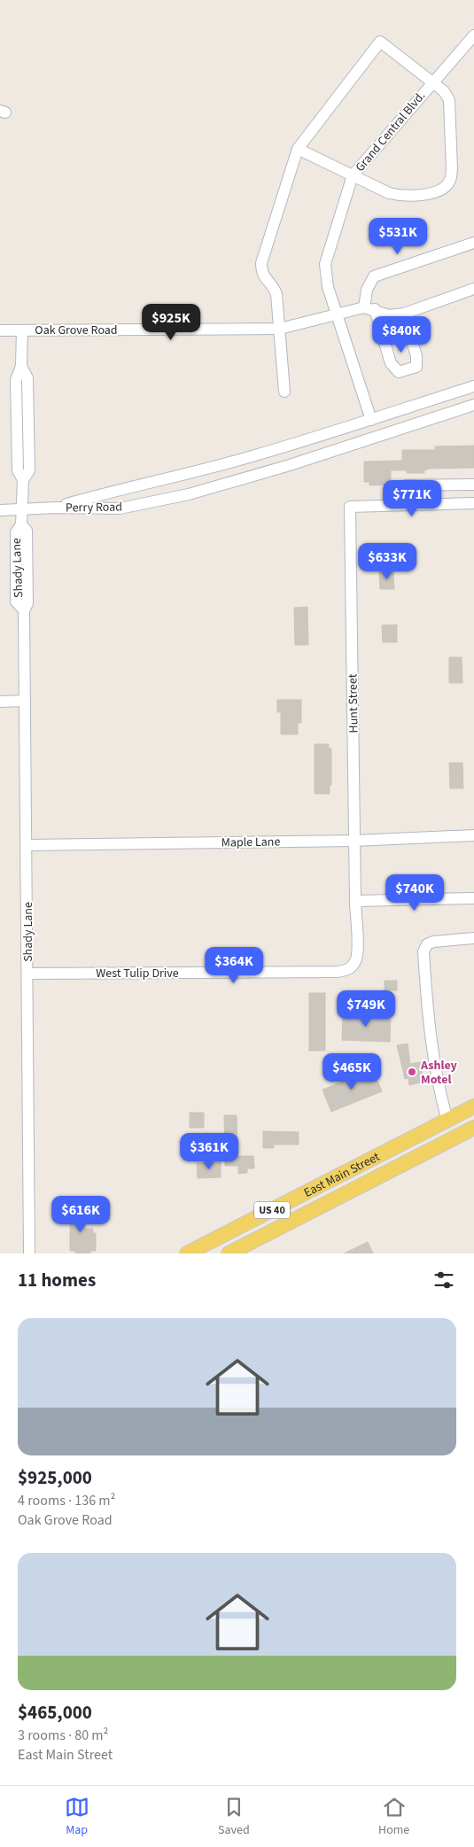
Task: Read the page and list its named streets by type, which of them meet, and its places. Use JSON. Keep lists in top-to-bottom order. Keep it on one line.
{"streets":{"main road":["East Main Street","US 40"],"street":["Grand Central Blvd.","Oak Grove Road","Perry Road","Shady Lane","Hunt Street","Maple Lane","West Tulip Drive"]},"crossings":[["Grand Central Blvd.","Oak Grove Road"],["Grand Central Blvd.","Perry Road"],["Oak Grove Road","Shady Lane"],["Shady Lane","Maple Lane"],["Shady Lane","West Tulip Drive"],["Hunt Street","Maple Lane"],["Hunt Street","West Tulip Drive"]],"places":["Ashley Motel"],"page":{"price":["$531K","$925K","$840K","$771K","$633K","$740K","$364K","$749K","$465K","$361K","$616K"],"heading":"11 homes","list":[{"name":"$925,000","note":"4 rooms · 136 m² · Oak Grove Road"},{"name":"$465,000","note":"3 rooms · 80 m² · East Main Street"}],"tabs":["Map","Saved","Home"]}}
